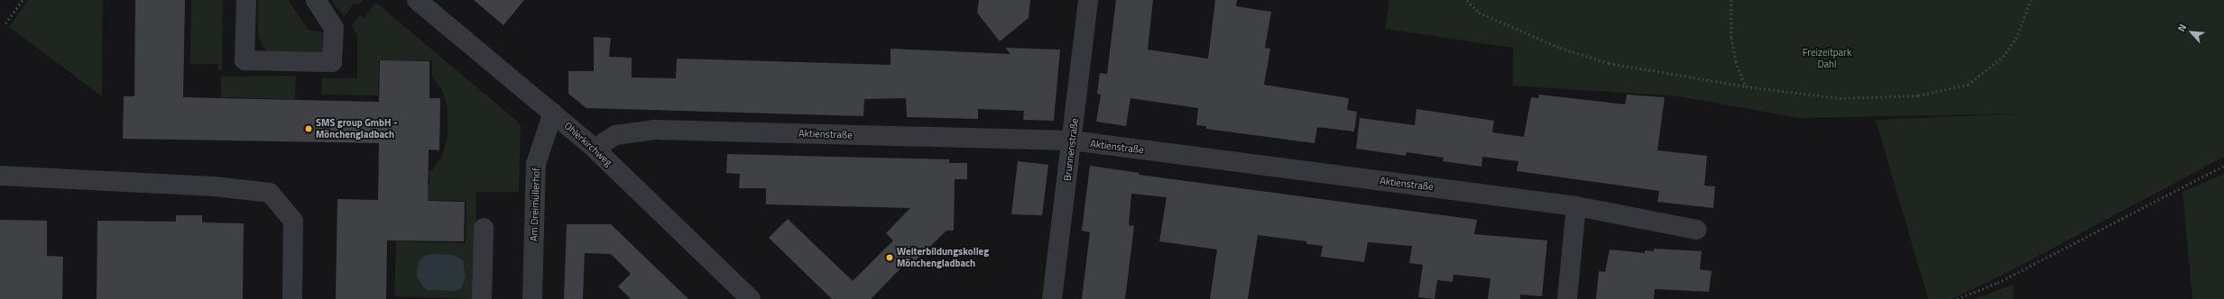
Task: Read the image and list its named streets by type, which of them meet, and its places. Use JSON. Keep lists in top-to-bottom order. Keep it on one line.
{"streets":{"street":["Aktienstraße","Ohlerkirchweg","Brunnenstraße","Am Dreimüllerhof"]},"crossings":[["Aktienstraße","Ohlerkirchweg"],["Aktienstraße","Brunnenstraße"],["Ohlerkirchweg","Am Dreimüllerhof"]],"parks":["Freizeitpark Dahl"],"places":["SMS group GmbH - Mönchengladbach","Weiterbildungskolleg Mönchengladbach"],"north":"top left"}
